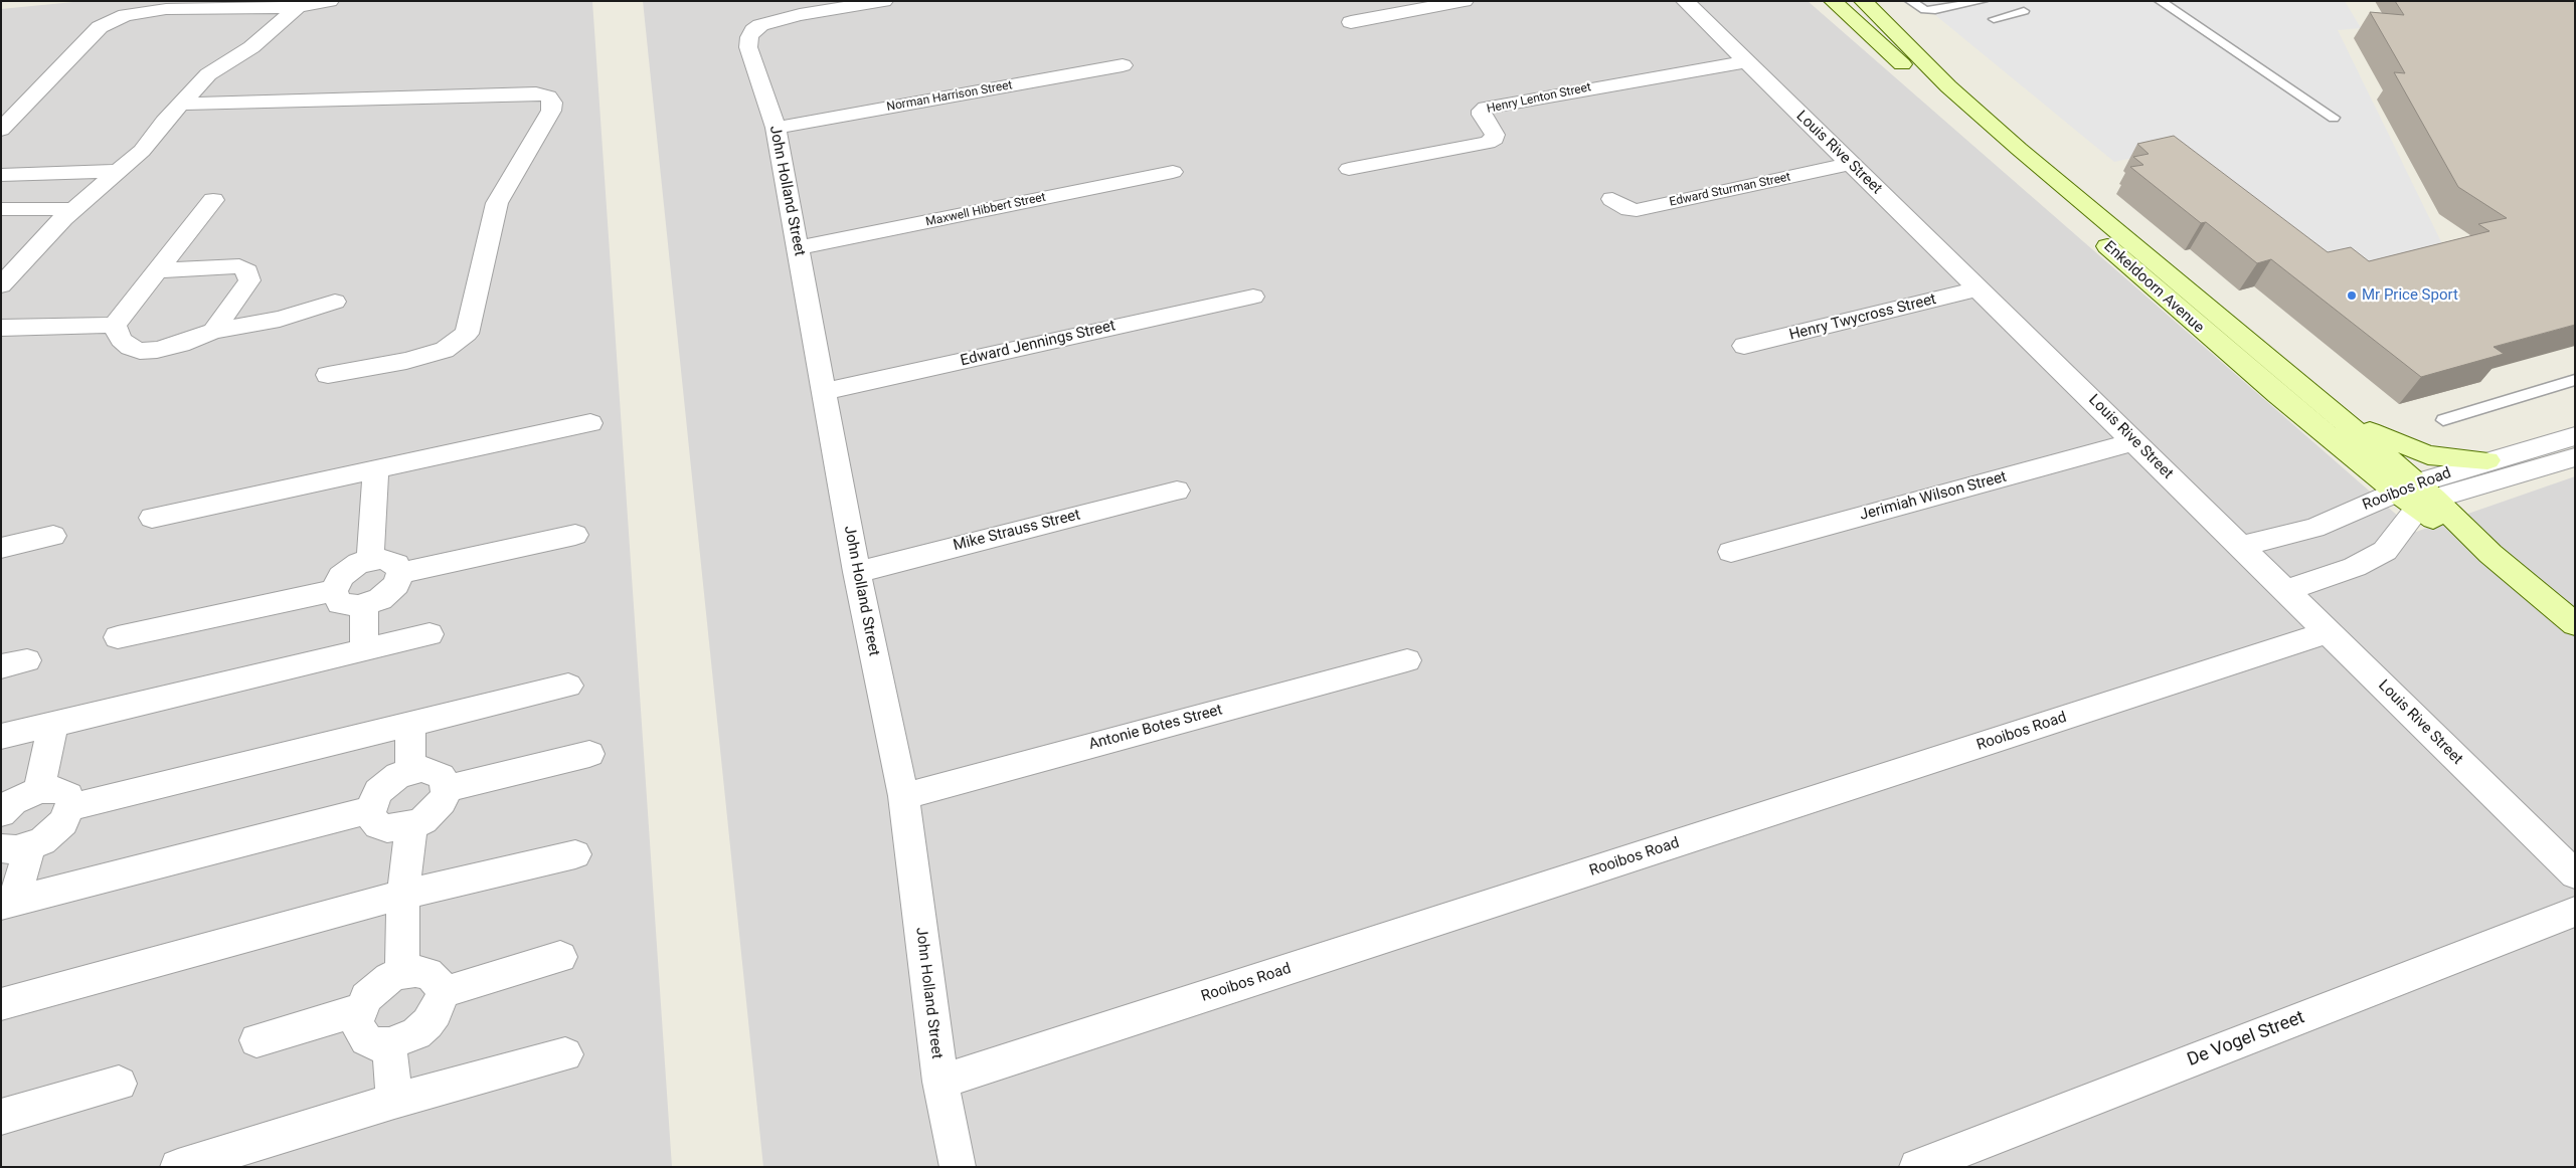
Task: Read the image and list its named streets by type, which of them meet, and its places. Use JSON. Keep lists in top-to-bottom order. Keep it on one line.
{"streets":{"street":["Norman Harrison Street","Henry Lenton Street","Louis Rive Street","Edward Sturman Street","John Holland Street","Maxwell Hibbert Street","Enkeldoorn Avenue","Henry Twycross Street","Edward Jennings Street","Rooibos Road","Jerimiah Wilson Street","Mike Strauss Street","Antonie Botes Street","De Vogel Street"]},"crossings":[["Norman Harrison Street","John Holland Street"],["Henry Lenton Street","Louis Rive Street"],["Louis Rive Street","Edward Sturman Street"],["Louis Rive Street","Henry Twycross Street"],["Louis Rive Street","Rooibos Road"],["Louis Rive Street","Jerimiah Wilson Street"],["John Holland Street","Maxwell Hibbert Street"],["John Holland Street","Edward Jennings Street"],["John Holland Street","Rooibos Road"],["John Holland Street","Mike Strauss Street"],["John Holland Street","Antonie Botes Street"],["Enkeldoorn Avenue","Rooibos Road"]],"places":["Mr Price Sport"]}
